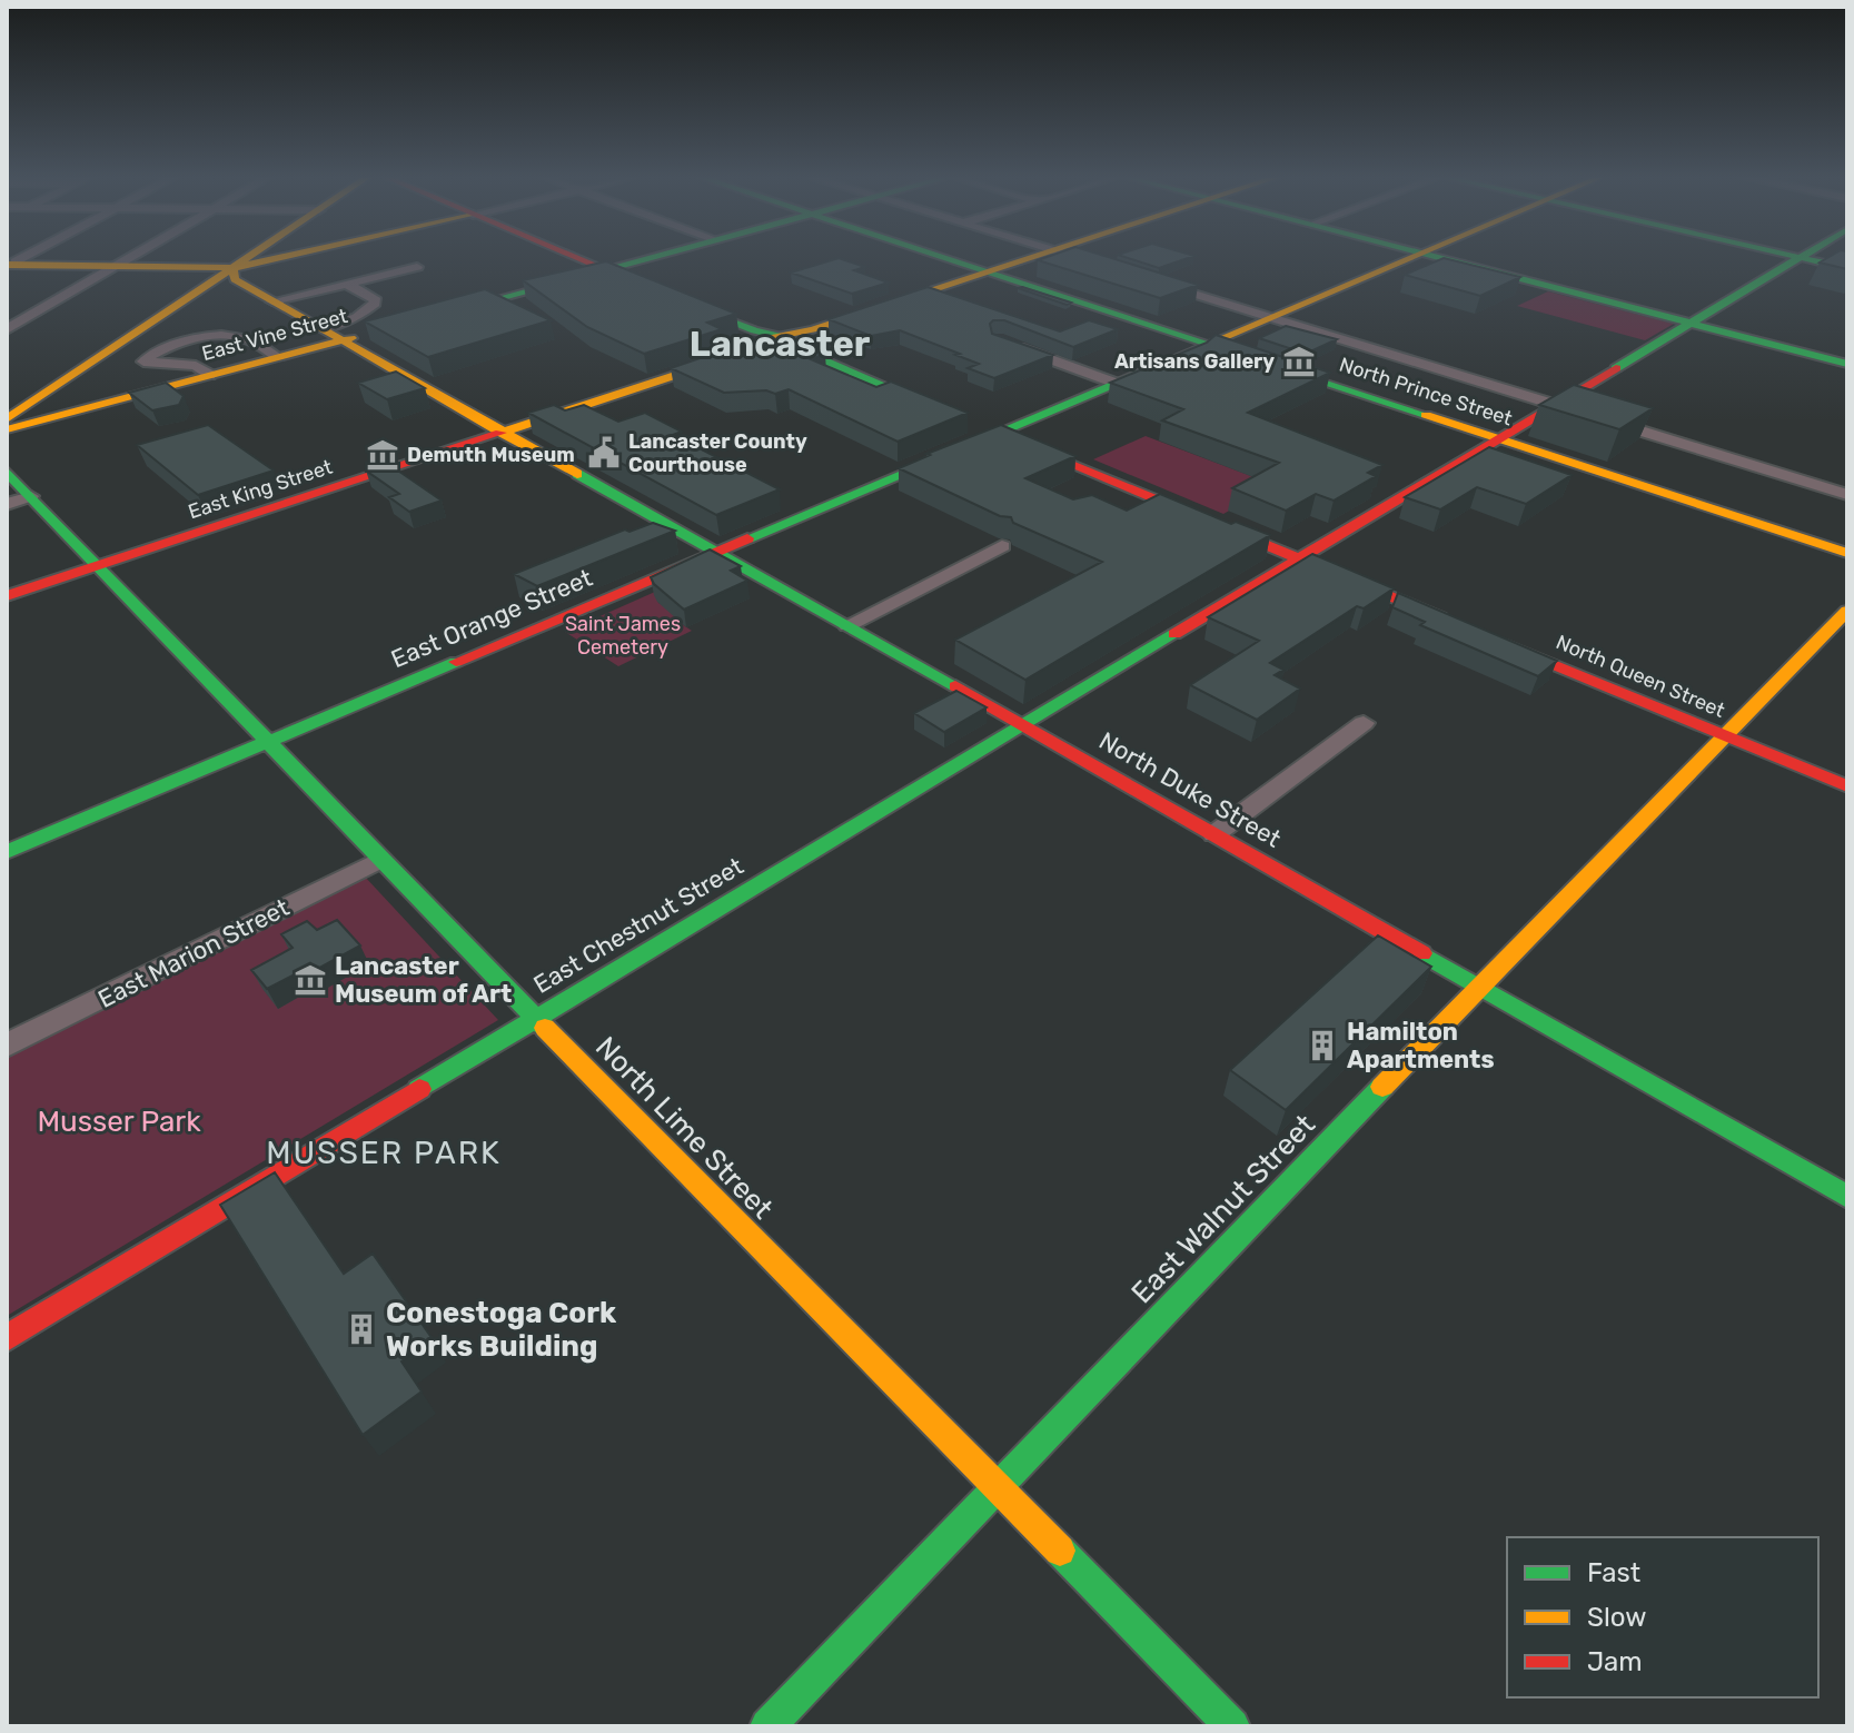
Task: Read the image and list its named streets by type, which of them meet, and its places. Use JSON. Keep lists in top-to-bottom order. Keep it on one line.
{"streets":{"main road":["East Vine Street","North Prince Street","East King Street","East Orange Street","North Queen Street","North Duke Street","East Chestnut Street","North Lime Street","East Walnut Street"],"street":["East Marion Street"]},"crossings":[["East Vine Street","North Duke Street"],["North Prince Street","East King Street"],["North Prince Street","East Orange Street"],["North Prince Street","East Chestnut Street"],["East King Street","North Duke Street"],["East King Street","North Lime Street"],["East Orange Street","North Duke Street"],["East Orange Street","North Lime Street"],["North Queen Street","East Walnut Street"],["North Duke Street","East Chestnut Street"],["North Duke Street","East Walnut Street"],["East Chestnut Street","North Lime Street"],["East Marion Street","North Lime Street"],["North Lime Street","East Walnut Street"]],"districts":["Lancaster","MUSSER PARK"],"parks":["Saint James Cemetery","Musser Park"],"places":{"museum":["Artisans Gallery","Demuth Museum","Lancaster Museum of Art"],"public building":["Lancaster County Courthouse"],"building":["Hamilton Apartments","Conestoga Cork Works Building"]},"legend":["Fast","Slow","Jam"]}
